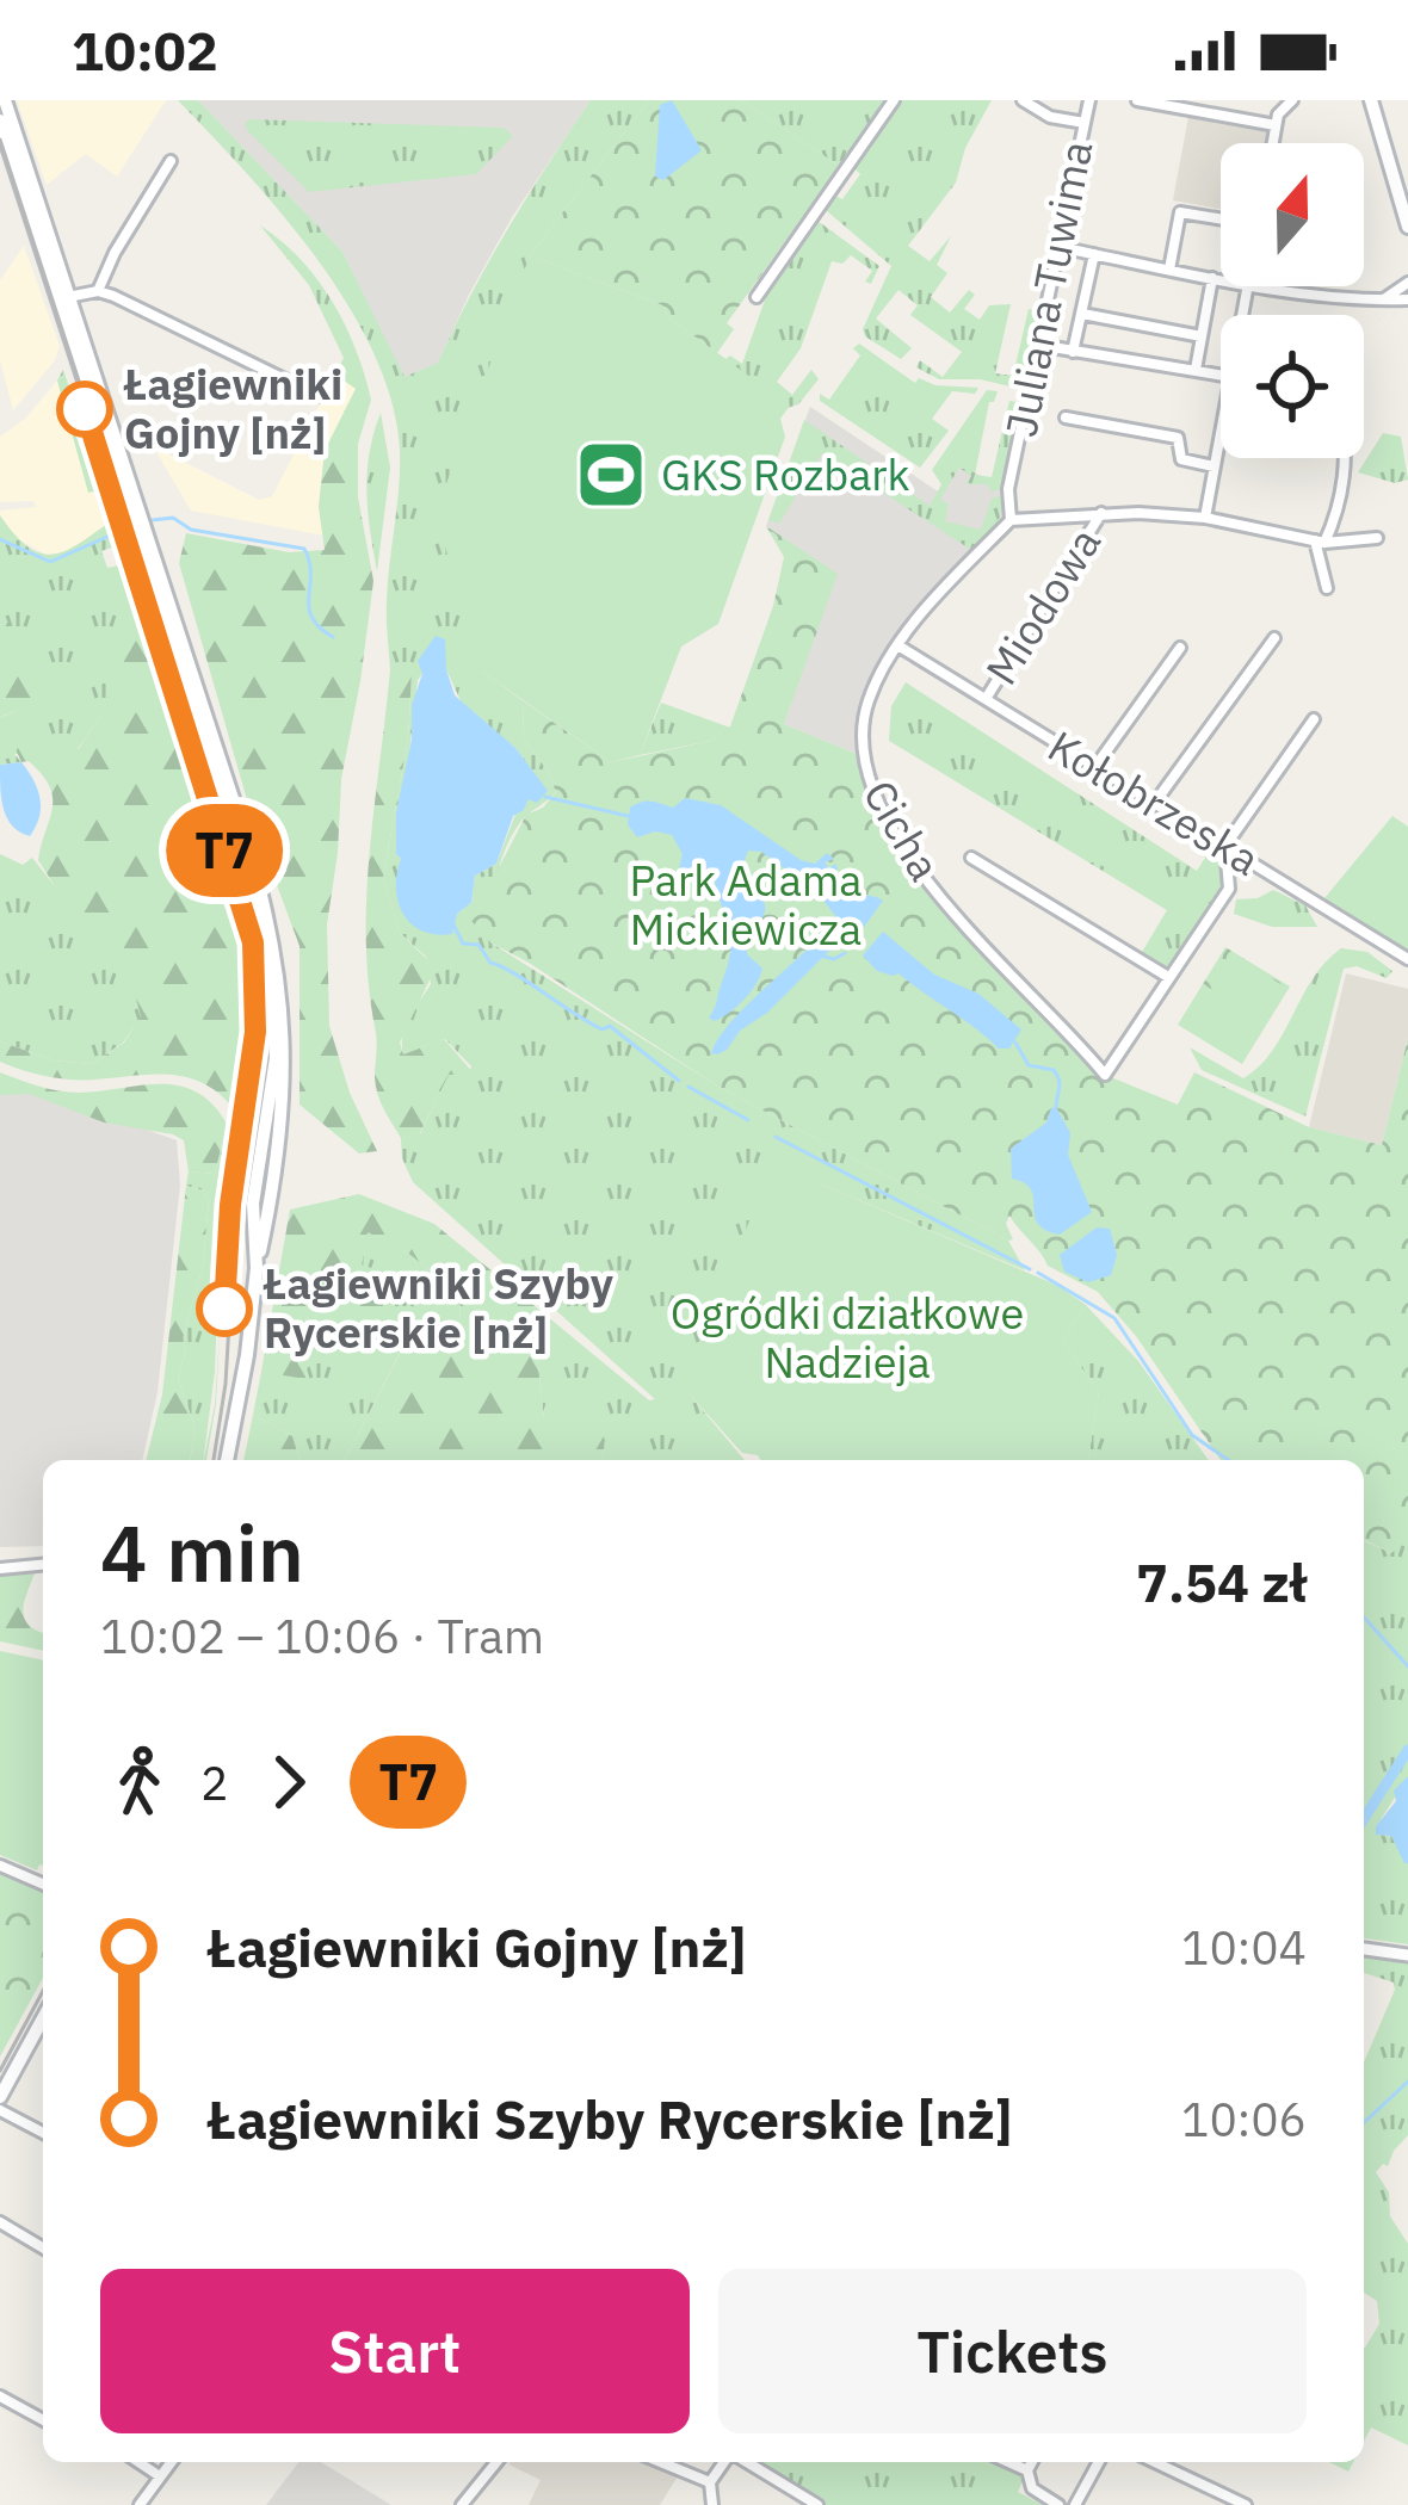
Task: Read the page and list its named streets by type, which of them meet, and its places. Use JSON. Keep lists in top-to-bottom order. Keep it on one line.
{"streets":{"street":["Juliana Tuwima","Miodowa","Kołobrzeska","Cicha"]},"crossings":[["Juliana Tuwima","Cicha"],["Miodowa","Kołobrzeska"],["Kołobrzeska","Cicha"]],"parks":["Park Adama Mickiewicza","Ogródki działkowe Nadzieja"],"places":{"other":["Łagiewniki Gojny [nż]","Łagiewniki Szyby Rycerskie [nż]"],"sports":["GKS Rozbark"]},"lines":["tram line T7"],"north":"top","page":{"status":"10:02","on_map":"T7","heading":["4 min","10:02 – 10:06 · Tram","7.54 zł"],"legs":["2","T7"],"list":[{"name":"Łagiewniki Gojny [nż]","value":"10:04"},{"name":"Łagiewniki Szyby Rycerskie [nż]","value":"10:06"}],"buttons":["Start","Tickets"]}}
